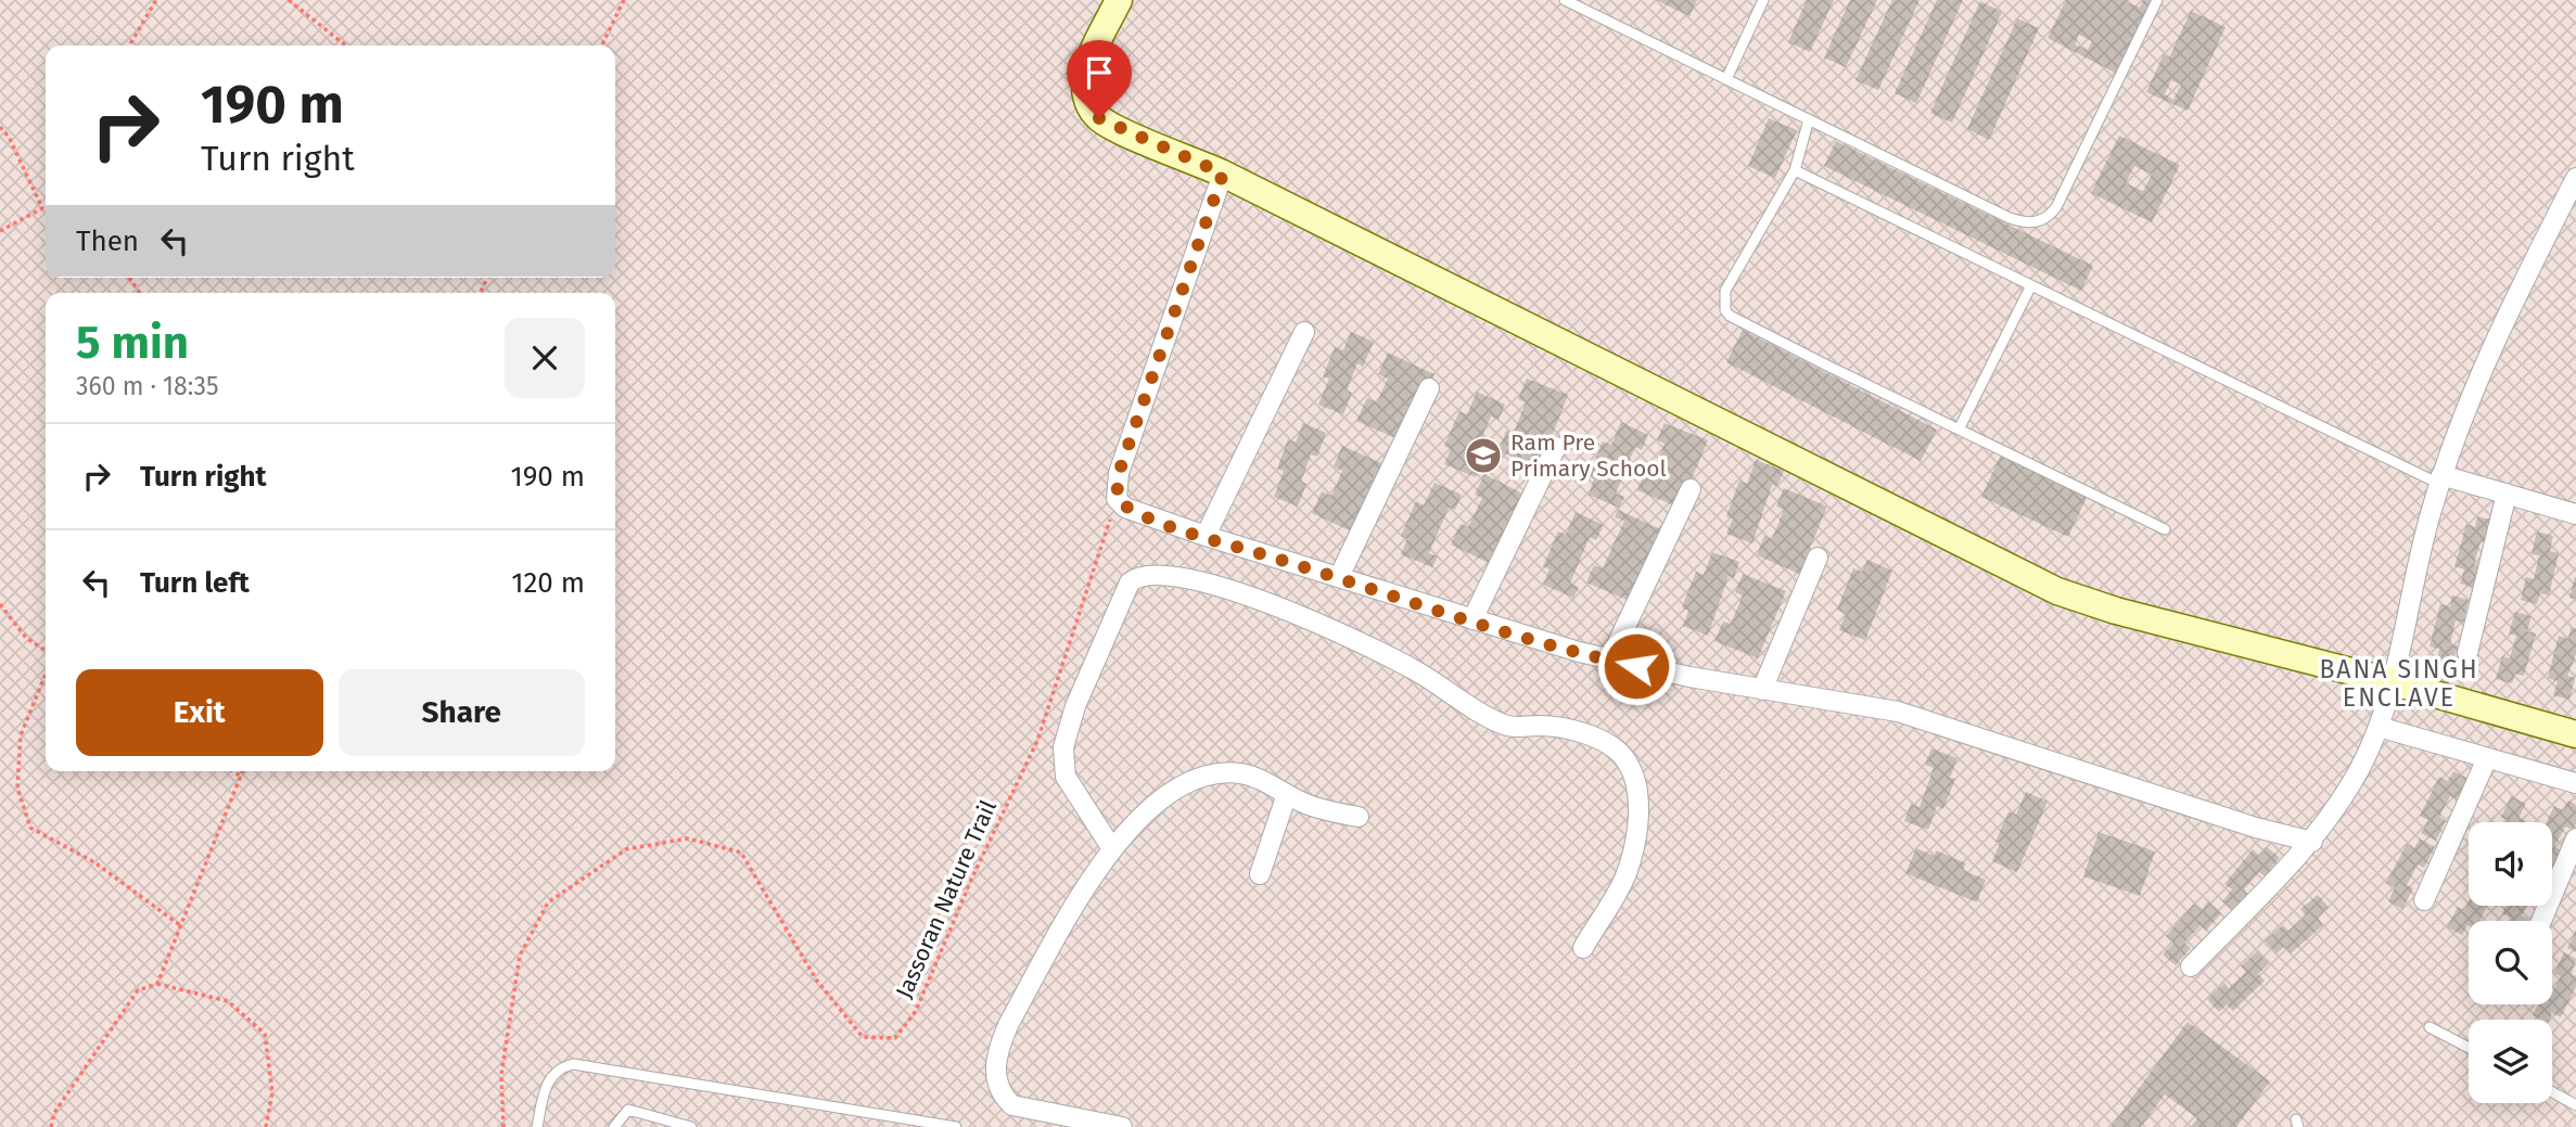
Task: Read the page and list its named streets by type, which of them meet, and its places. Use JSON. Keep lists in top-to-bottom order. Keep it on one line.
{"streets":{"path":["Jassoran Nature Trail"]},"districts":["BANA SINGH ENCLAVE"],"places":{"school or university":["Ram Pre Primary School"]},"page":{"turn":["190 m","Turn right"],"then":"Then","heading":["5 min","360 m · 18:35"],"list":[{"name":"Turn right","value":"190 m"},{"name":"Turn left","value":"120 m"}],"buttons":["Exit","Share"]}}
